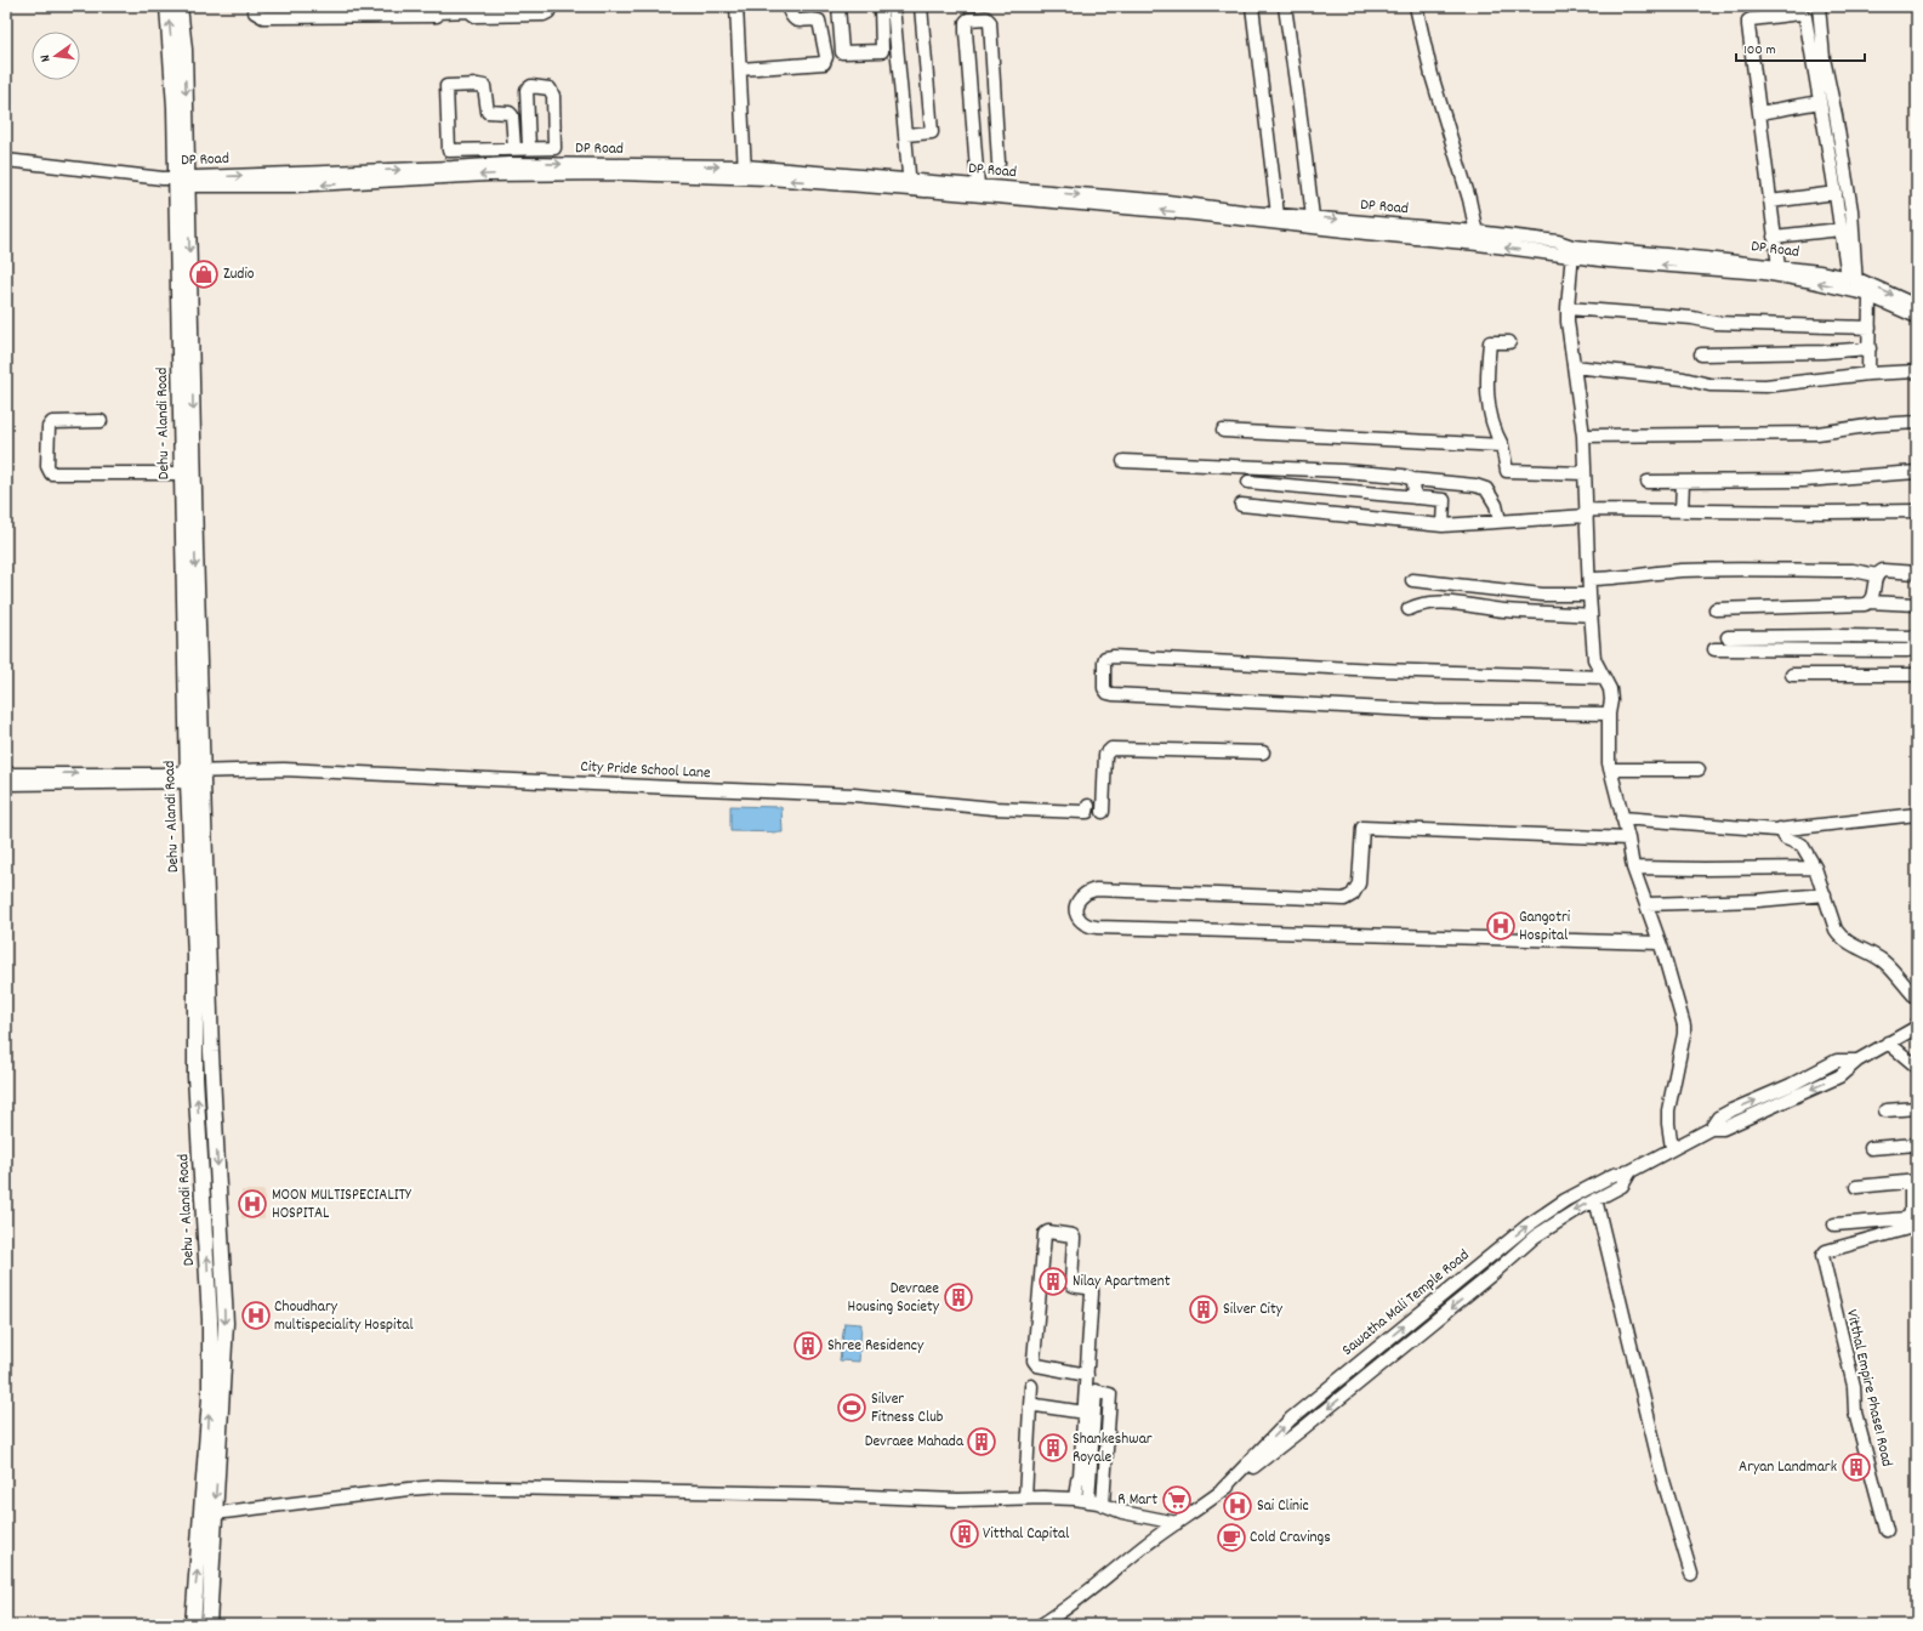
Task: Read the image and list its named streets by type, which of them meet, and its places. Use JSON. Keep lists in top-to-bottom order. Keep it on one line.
{"streets":{"main road":["Dehu - Alandi Road"],"street":["DP Road","City Pride School Lane","Sawatha Mali Temple Road","Vitthal Empire Phase1 Road"]},"crossings":[["DP Road","Dehu - Alandi Road"],["Dehu - Alandi Road","City Pride School Lane"]],"places":{"shop":["Zudio"],"hospital":["Gangotri Hospital","MOON MULTISPECIALITY HOSPITAL","Choudhary multispeciality Hospital","Sai Clinic"],"building":["Nilay Apartment","Devraee Housing Society","Silver City","Shree Residency","Devraee Mahada","Shankeshwar Royale","Aryan Landmark","Vitthal Capital"],"sports":["Silver Fitness Club"],"supermarket":["R Mart"],"cafe":["Cold Cravings"]},"scale_bar":"100 m","north":"left"}
